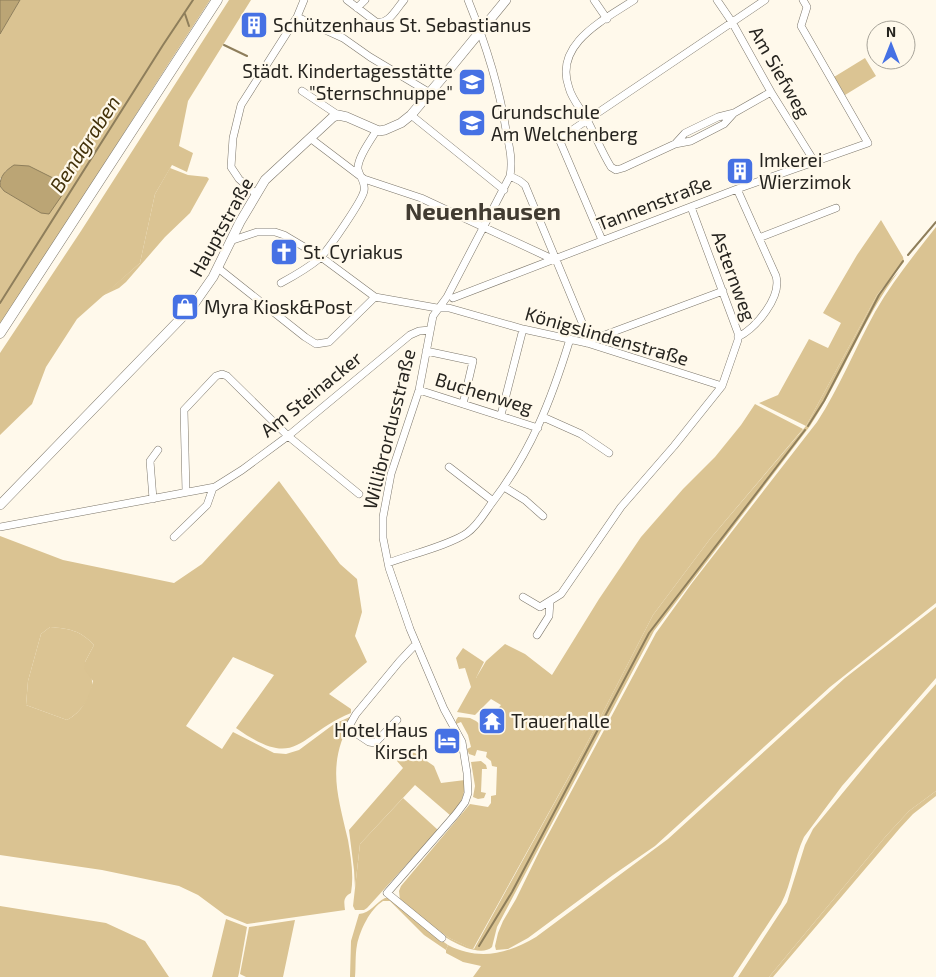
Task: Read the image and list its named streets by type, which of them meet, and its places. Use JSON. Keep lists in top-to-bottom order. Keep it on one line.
{"streets":{"street":["Am Siefweg","Tannenstraße","Hauptstraße","Asternweg","Königslindenstraße","Buchenweg","Am Steinacker","Willibrordusstraße"]},"crossings":[["Am Siefweg","Tannenstraße"],["Tannenstraße","Asternweg"],["Hauptstraße","Königslindenstraße"],["Asternweg","Königslindenstraße"],["Königslindenstraße","Willibrordusstraße"],["Buchenweg","Willibrordusstraße"],["Am Steinacker","Willibrordusstraße"]],"districts":["Neuenhausen"],"water":["Bendgraben"],"places":{"building":["Schützenhaus St. Sebastianus","Imkerei Wierzimok"],"school or university":["Städt. Kindertagesstätte \"Sternschnuppe\"","Grundschule Am Welchenberg"],"church":["St. Cyriakus"],"shop":["Myra Kiosk&Post"],"temple":["Trauerhalle"],"hotel":["Hotel Haus Kirsch"]},"north":"top"}
